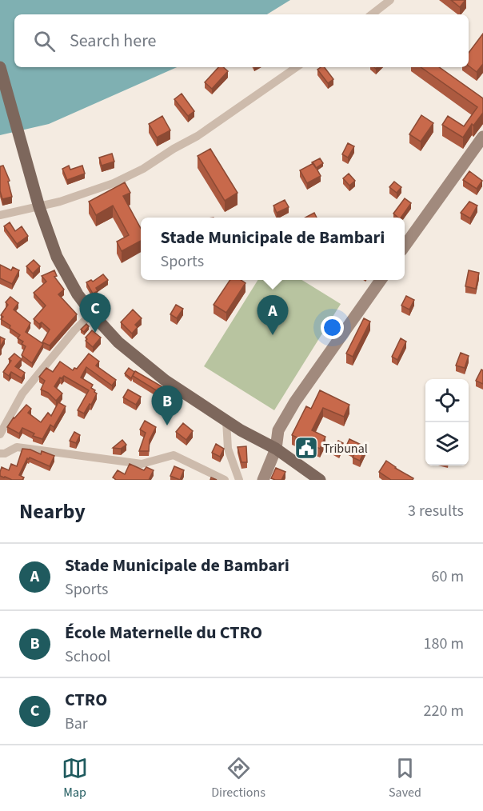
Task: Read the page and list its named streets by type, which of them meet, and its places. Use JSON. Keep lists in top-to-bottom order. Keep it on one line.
{"places":{"public building":["Tribunal"]},"page":{"search":"Search here","popup":["Stade Municipale de Bambari","Sports"],"pins":["C","A","B"],"heading":["Nearby","3 results"],"list":[{"mark":"A","name":"Stade Municipale de Bambari","note":"Sports","value":"60 m"},{"mark":"B","name":"École Maternelle du CTRO","note":"School","value":"180 m"},{"mark":"C","name":"CTRO","note":"Bar","value":"220 m"}],"nav":["Map","Directions","Saved"]}}
